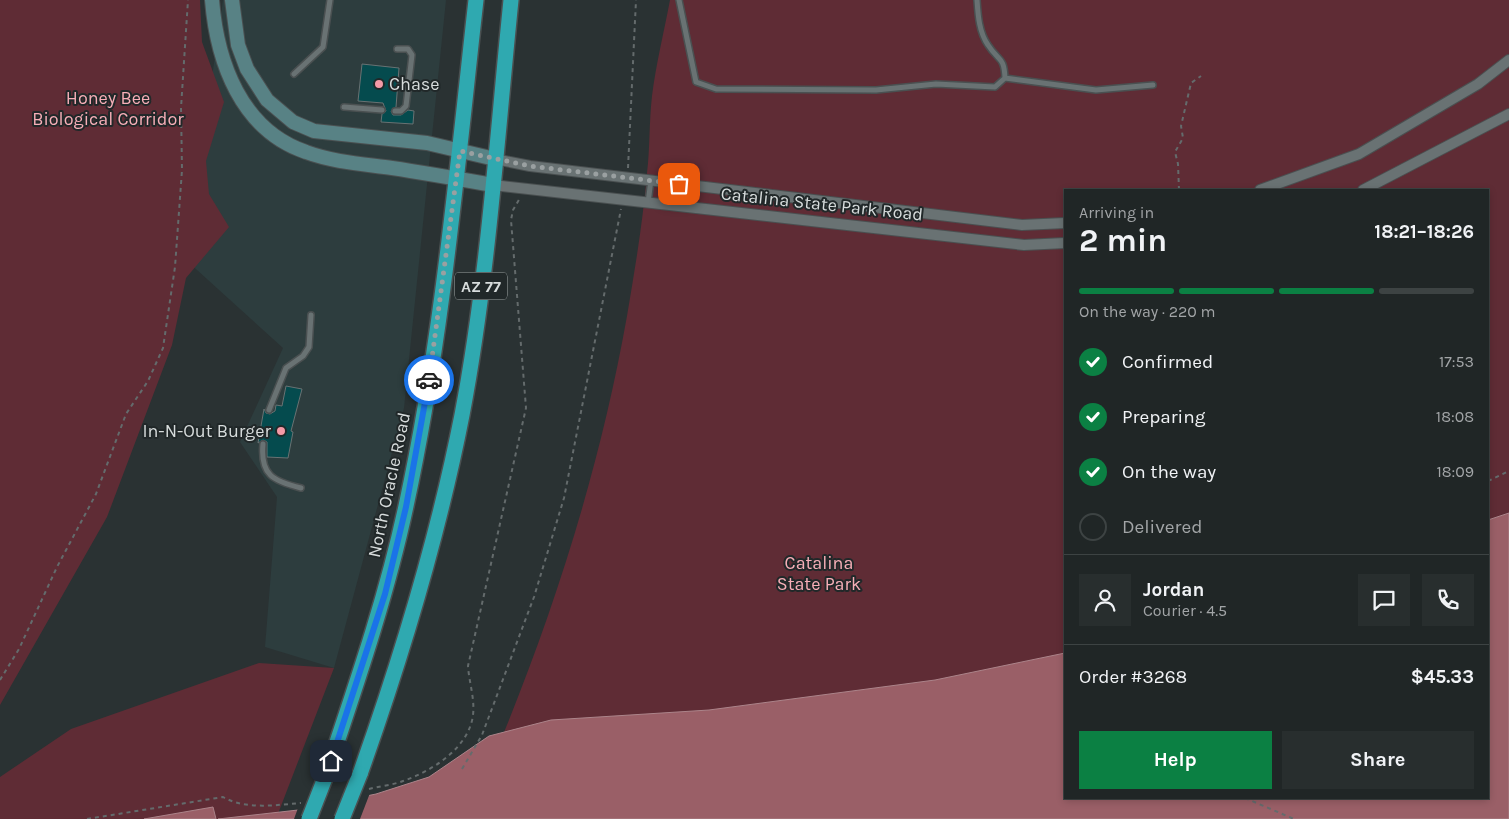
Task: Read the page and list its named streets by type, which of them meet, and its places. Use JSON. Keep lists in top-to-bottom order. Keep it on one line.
{"streets":{"highway":["AZ 77","North Oracle Road"],"street":["Catalina State Park Road"]},"crossings":[["Catalina State Park Road","AZ 77"],["Catalina State Park Road","North Oracle Road"]],"parks":["Honey Bee Biological Corridor","Catalina State Park"],"places":["Chase","In-N-Out Burger"],"page":{"heading":["2 min","Arriving in","18:21–18:26"],"panel":["Jordan","Courier · 4.5","Order #3268","$45.33"],"bar":"On the way · 220 m","list":[["Confirmed","17:53"],["Preparing","18:08"],["On the way","18:09"],"Delivered"],"buttons":["Help","Share"]}}
